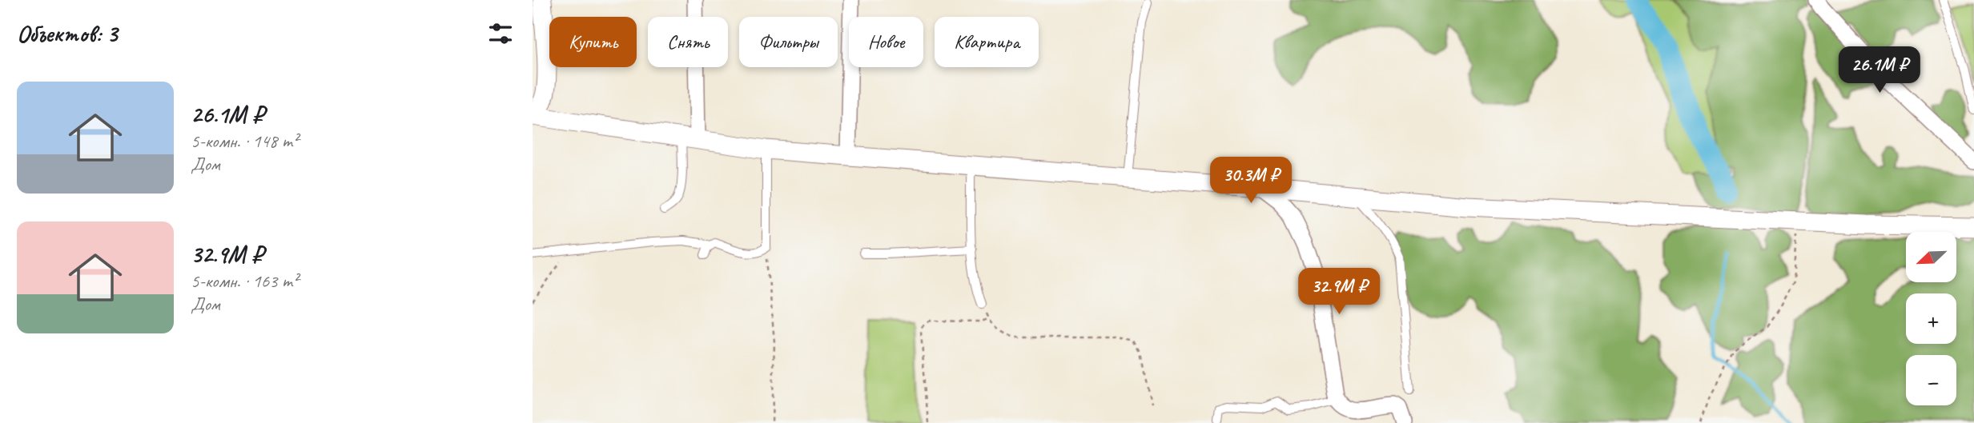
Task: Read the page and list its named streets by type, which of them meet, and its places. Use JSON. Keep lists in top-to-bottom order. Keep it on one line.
{"north":"bottom left","page":{"heading":"Объектов: 3","chip":["Купить","Снять","Фильтры","Новое","Квартира"],"price":["26.1M ₽","30.3M ₽","32.9M ₽"],"list":[{"name":"26.1M ₽","note":"5-комн. · 148 m² · Дом"},{"name":"32.9M ₽","note":"5-комн. · 163 m² · Дом"}],"map_buttons":["+","−"]}}
